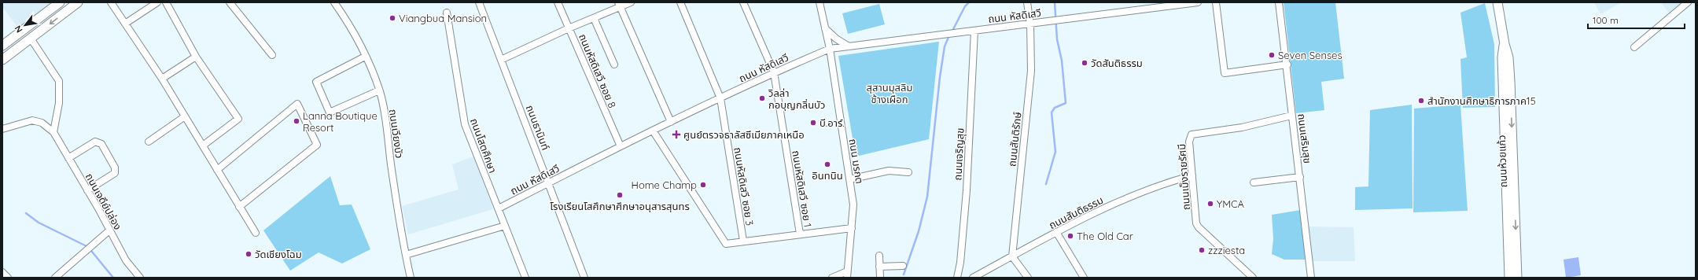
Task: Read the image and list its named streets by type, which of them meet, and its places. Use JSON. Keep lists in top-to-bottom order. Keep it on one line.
{"streets":{"main road":["ถนนห้วยแก้ว"],"street":["ถนน หัสดิเสวี","ถนนหัสดิเสวี ซอย 8","ถนนธานินท์","ถนนเวียงบัว","ถนนเสริมสุข","ถนนสันติรักษ์","ถนนโสตศึกษา","ถนนเจริญสุข","ถนน มรกต","ถนนเม็งรายรัศมี","ถนนหัสดิเสวี ซอย 3","ถนนหัสดิเสวี ซอย 1","ถนนเจดีย์ปล่อง","ถนนสันติธรรม"]},"crossings":[["ถนน หัสดิเสวี","ถนนหัสดิเสวี ซอย 8"],["ถนน หัสดิเสวี","ถนนธานินท์"],["ถนน หัสดิเสวี","ถนนสันติรักษ์"],["ถนน หัสดิเสวี","ถนนโสตศึกษา"],["ถนน หัสดิเสวี","ถนนเจริญสุข"],["ถนน หัสดิเสวี","ถนน มรกต"],["ถนน หัสดิเสวี","ถนนหัสดิเสวี ซอย 3"],["ถนน หัสดิเสวี","ถนนหัสดิเสวี ซอย 1"],["ถนนเสริมสุข","ถนนเม็งรายรัศมี"],["ถนนสันติรักษ์","ถนนสันติธรรม"],["ถนนเม็งรายรัศมี","ถนนสันติธรรม"]],"parks":["สุสานมุสลิม ช้างเผือก"],"places":{"other":["Viangbua Mansion","Seven Senses","วัดสันติธรรม","วิลล่า กอบุญกลิ่นบัว","สำนักงานศึกษาธิการภาค15","Lanna Boutique Resort","บี.อาร์.","อินทนิน","Home Champ","โรงเรียนโสศึกษาศึกษาอนุสารสุนทร","YMCA","The Old Car","zzziesta","วัดเชียงโฉม"],"health":["ศูนย์ตรวจธาลัสซีเมียภาคเหนือ"]},"scale_bar":"100 m","north":"bottom left"}
